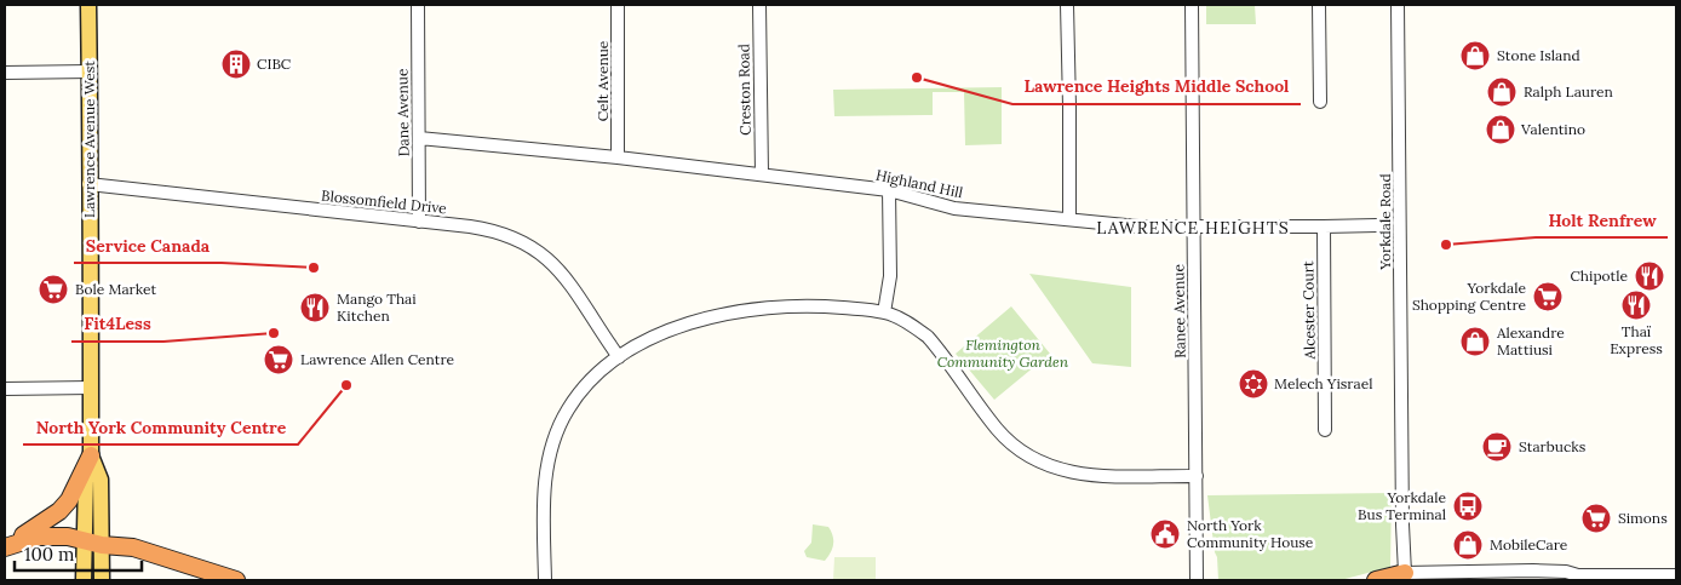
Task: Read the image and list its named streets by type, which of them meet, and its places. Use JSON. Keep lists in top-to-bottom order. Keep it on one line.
{"streets":{"main road":["Lawrence Avenue West"],"street":["Celt Avenue","Creston Road","Dane Avenue","Highland Hill","Blossomfield Drive","Yorkdale Road","Alcester Court","Ranee Avenue"]},"crossings":[["Celt Avenue","Highland Hill"],["Creston Road","Highland Hill"],["Dane Avenue","Highland Hill"],["Dane Avenue","Blossomfield Drive"],["Lawrence Avenue West","Blossomfield Drive"],["Highland Hill","Alcester Court"],["Highland Hill","Ranee Avenue"]],"districts":["LAWRENCE HEIGHTS"],"parks":["Flemington Community Garden"],"places":{"shop":["Stone Island","Ralph Lauren","Valentino","Alexandre Mattiusi","MobileCare"],"building":["CIBC"],"other":["Lawrence Heights Middle School","Holt Renfrew","Service Canada","Fit4Less","North York Community Centre"],"restaurant":["Chipotle","Thaï Express","Mango Thai Kitchen"],"supermarket":["Bole Market","Yorkdale Shopping Centre","Lawrence Allen Centre","Simons"],"synagogue":["Melech Yisrael"],"cafe":["Starbucks"],"bus stop":["Yorkdale Bus Terminal"],"public building":["North York Community House"]},"scale_bar":"100 m"}
